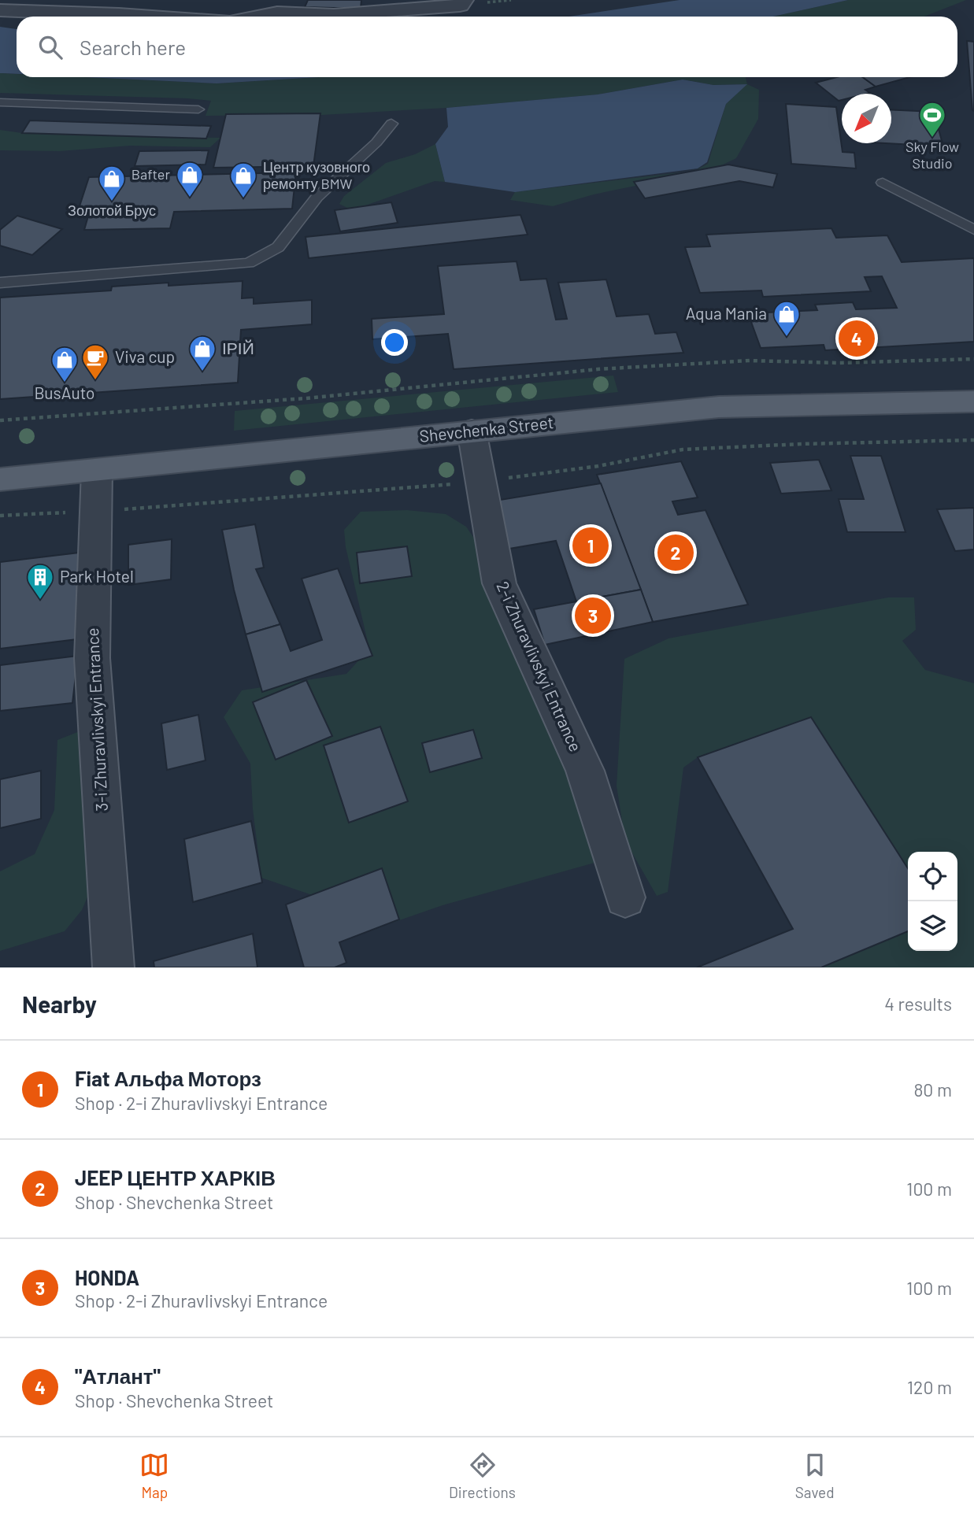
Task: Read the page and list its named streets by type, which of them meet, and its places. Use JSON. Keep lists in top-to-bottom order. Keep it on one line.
{"streets":{"main road":["Shevchenka Street"],"street":["2-i Zhuravlivskyi Entrance","3-i Zhuravlivskyi Entrance"]},"crossings":[["Shevchenka Street","2-i Zhuravlivskyi Entrance"],["Shevchenka Street","3-i Zhuravlivskyi Entrance"]],"places":{"sports":["Sky Flow Studio"],"shop":["Bafter","Центр кузовного ремонту BMW","Золотой Брус","Aqua Mania","ІРІЙ","BusAuto"],"cafe":["Viva cup"],"building":["Park Hotel"]},"north":"bottom left","page":{"search":"Search here","pins":["4","1","2","3"],"heading":["Nearby","4 results"],"list":[{"mark":"1","name":"Fiat Альфа Моторз","note":"Shop · 2-i Zhuravlivskyi Entrance","value":"80 m"},{"mark":"2","name":"JEEP ЦЕНТР ХАРКІВ","note":"Shop · Shevchenka Street","value":"100 m"},{"mark":"3","name":"HONDA","note":"Shop · 2-i Zhuravlivskyi Entrance","value":"100 m"},{"mark":"4","name":"\"Атлант\"","note":"Shop · Shevchenka Street","value":"120 m"}],"nav":["Map","Directions","Saved"]}}
